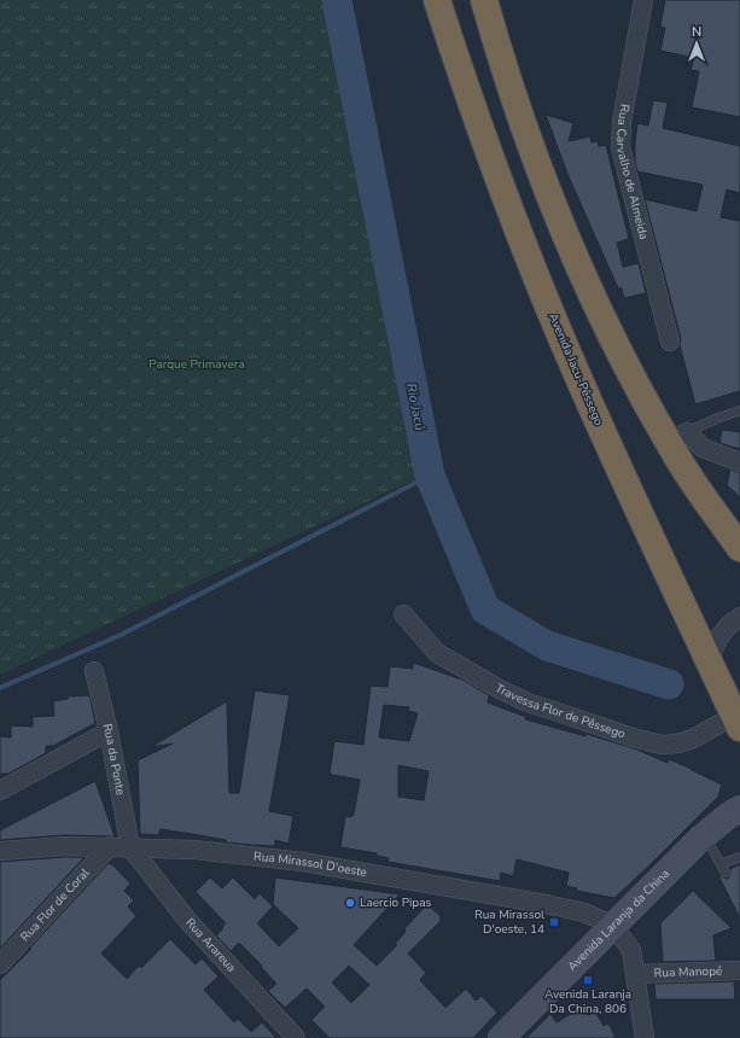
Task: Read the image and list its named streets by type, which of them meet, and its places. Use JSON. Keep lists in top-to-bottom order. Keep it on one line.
{"streets":{"highway":["Avenida Jacu-Pêssego"],"street":["Rua Carvalho de Almeida","Travessa Flor de Pêssego","Rua da Ponte","Rua Mirassol D'oeste","Rua Flor de Coral","Avenida Laranja da China","Rua Arareua","Rua Manopé"]},"crossings":[["Avenida Jacu-Pêssego","Travessa Flor de Pêssego"],["Rua da Ponte","Rua Mirassol D'oeste"],["Rua da Ponte","Rua Arareua"],["Rua Mirassol D'oeste","Rua Flor de Coral"],["Rua Mirassol D'oeste","Avenida Laranja da China"],["Rua Mirassol D'oeste","Rua Arareua"]],"water":["Rio Jacú"],"parks":["Parque Primavera"],"places":{"other":["Laercio Pipas"],"transit":["Rua Mirassol D'oeste, 14","Avenida Laranja Da China, 806"]},"north":"top"}
